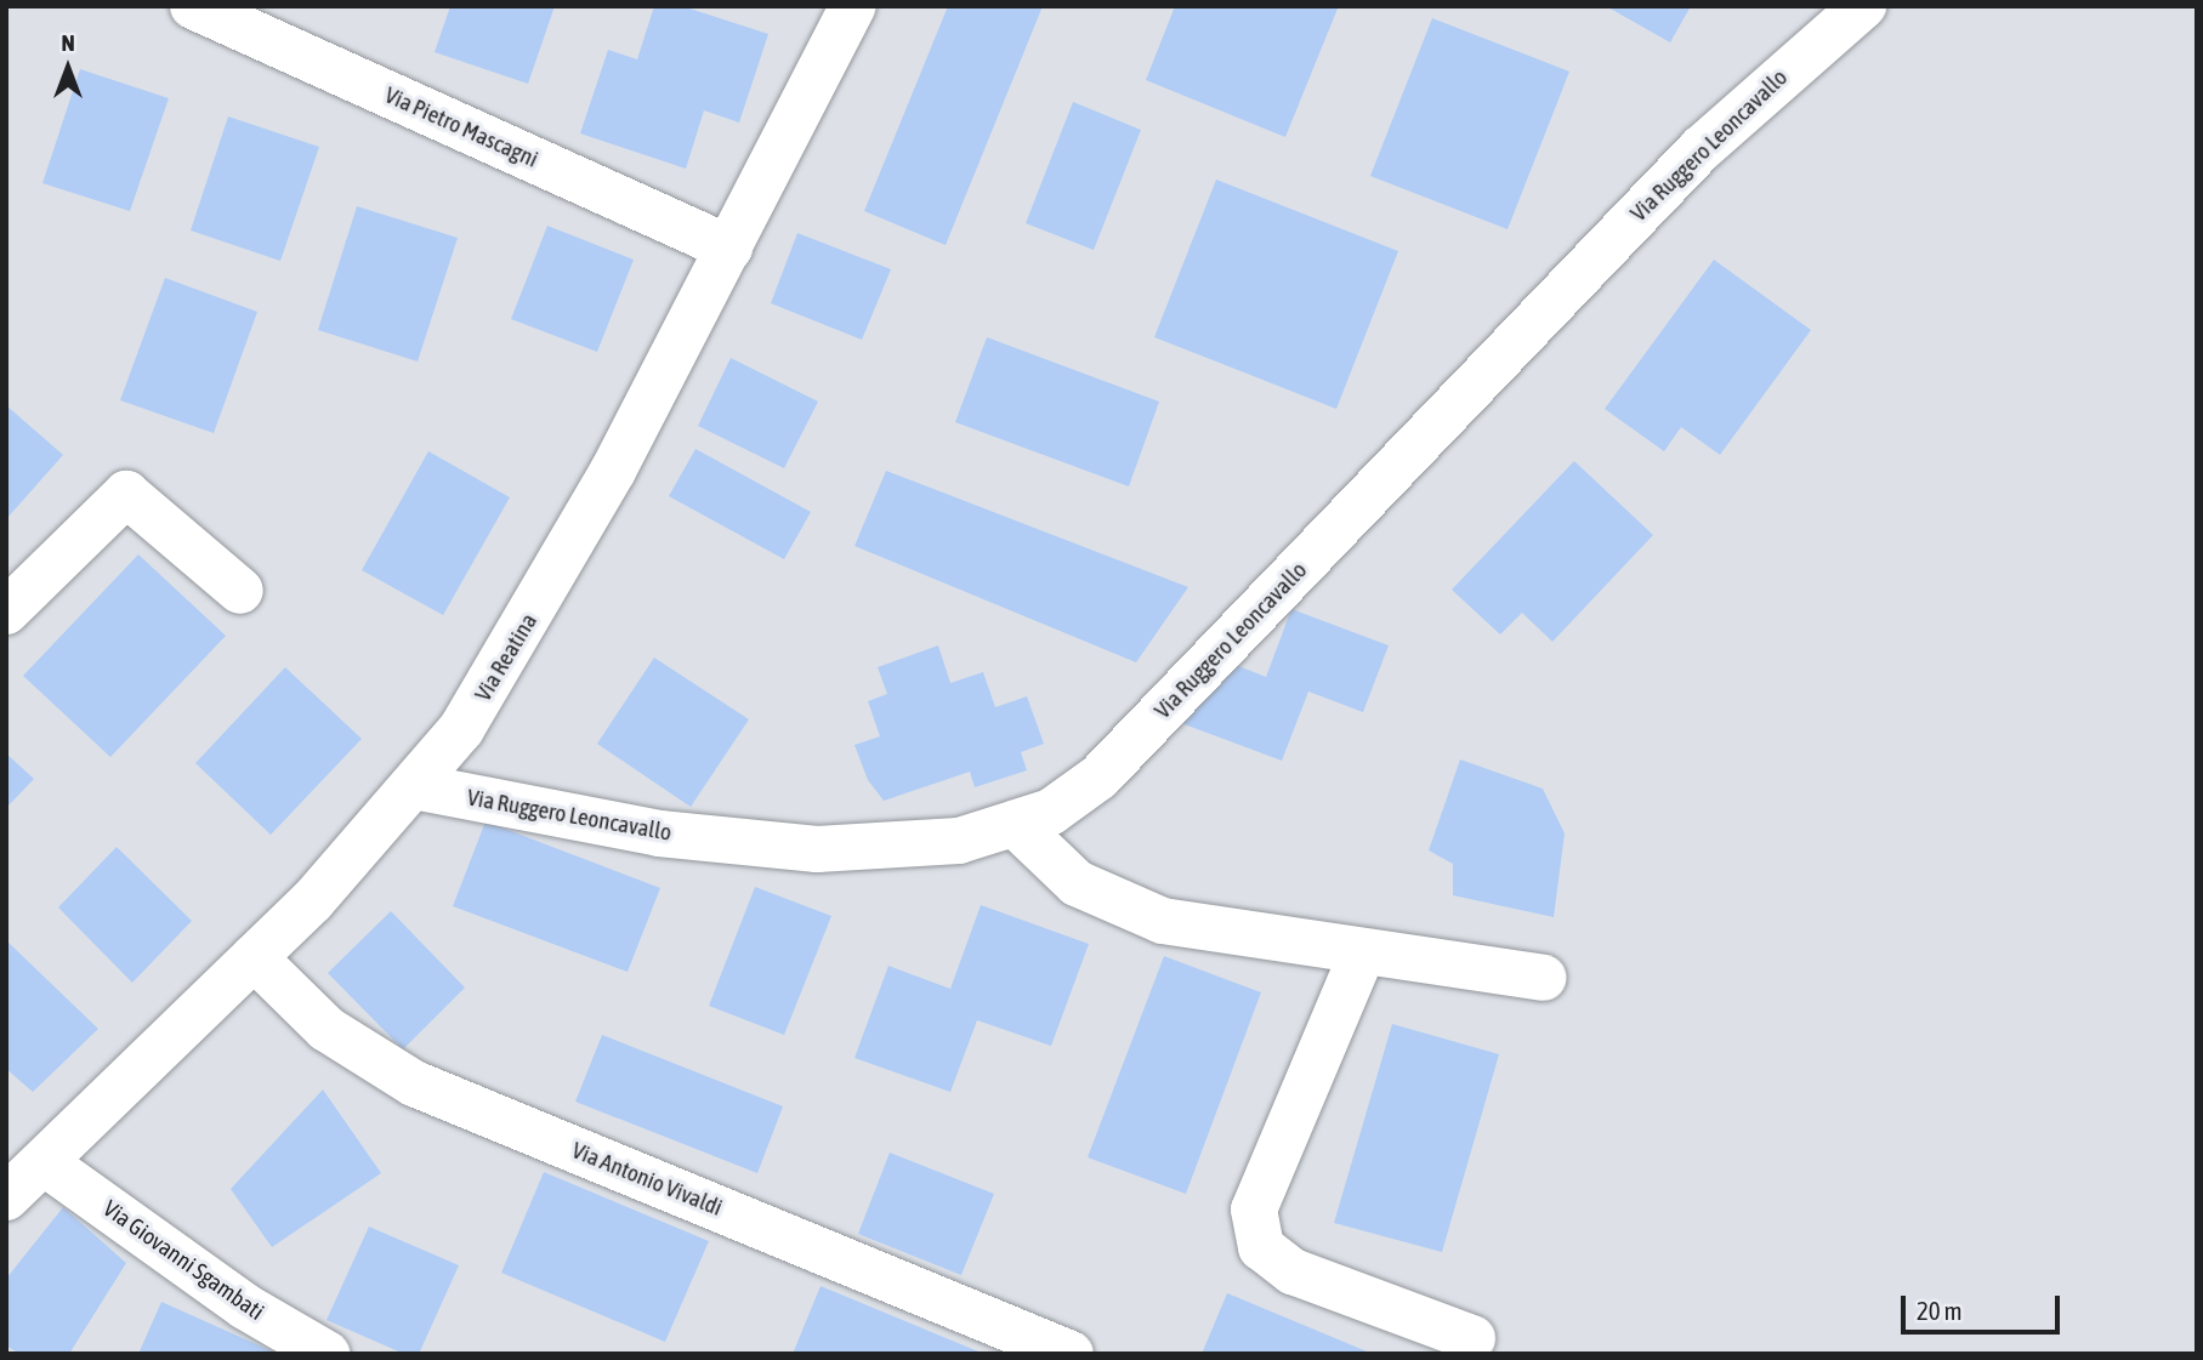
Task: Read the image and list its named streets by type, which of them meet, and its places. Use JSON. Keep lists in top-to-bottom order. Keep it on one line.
{"streets":{"street":["Via Pietro Mascagni","Via Ruggero Leoncavallo","Via Reatina","Via Antonio Vivaldi","Via Giovanni Sgambati"]},"crossings":[["Via Pietro Mascagni","Via Reatina"],["Via Ruggero Leoncavallo","Via Reatina"],["Via Reatina","Via Antonio Vivaldi"],["Via Reatina","Via Giovanni Sgambati"]],"scale_bar":"20 m","north":"top"}
